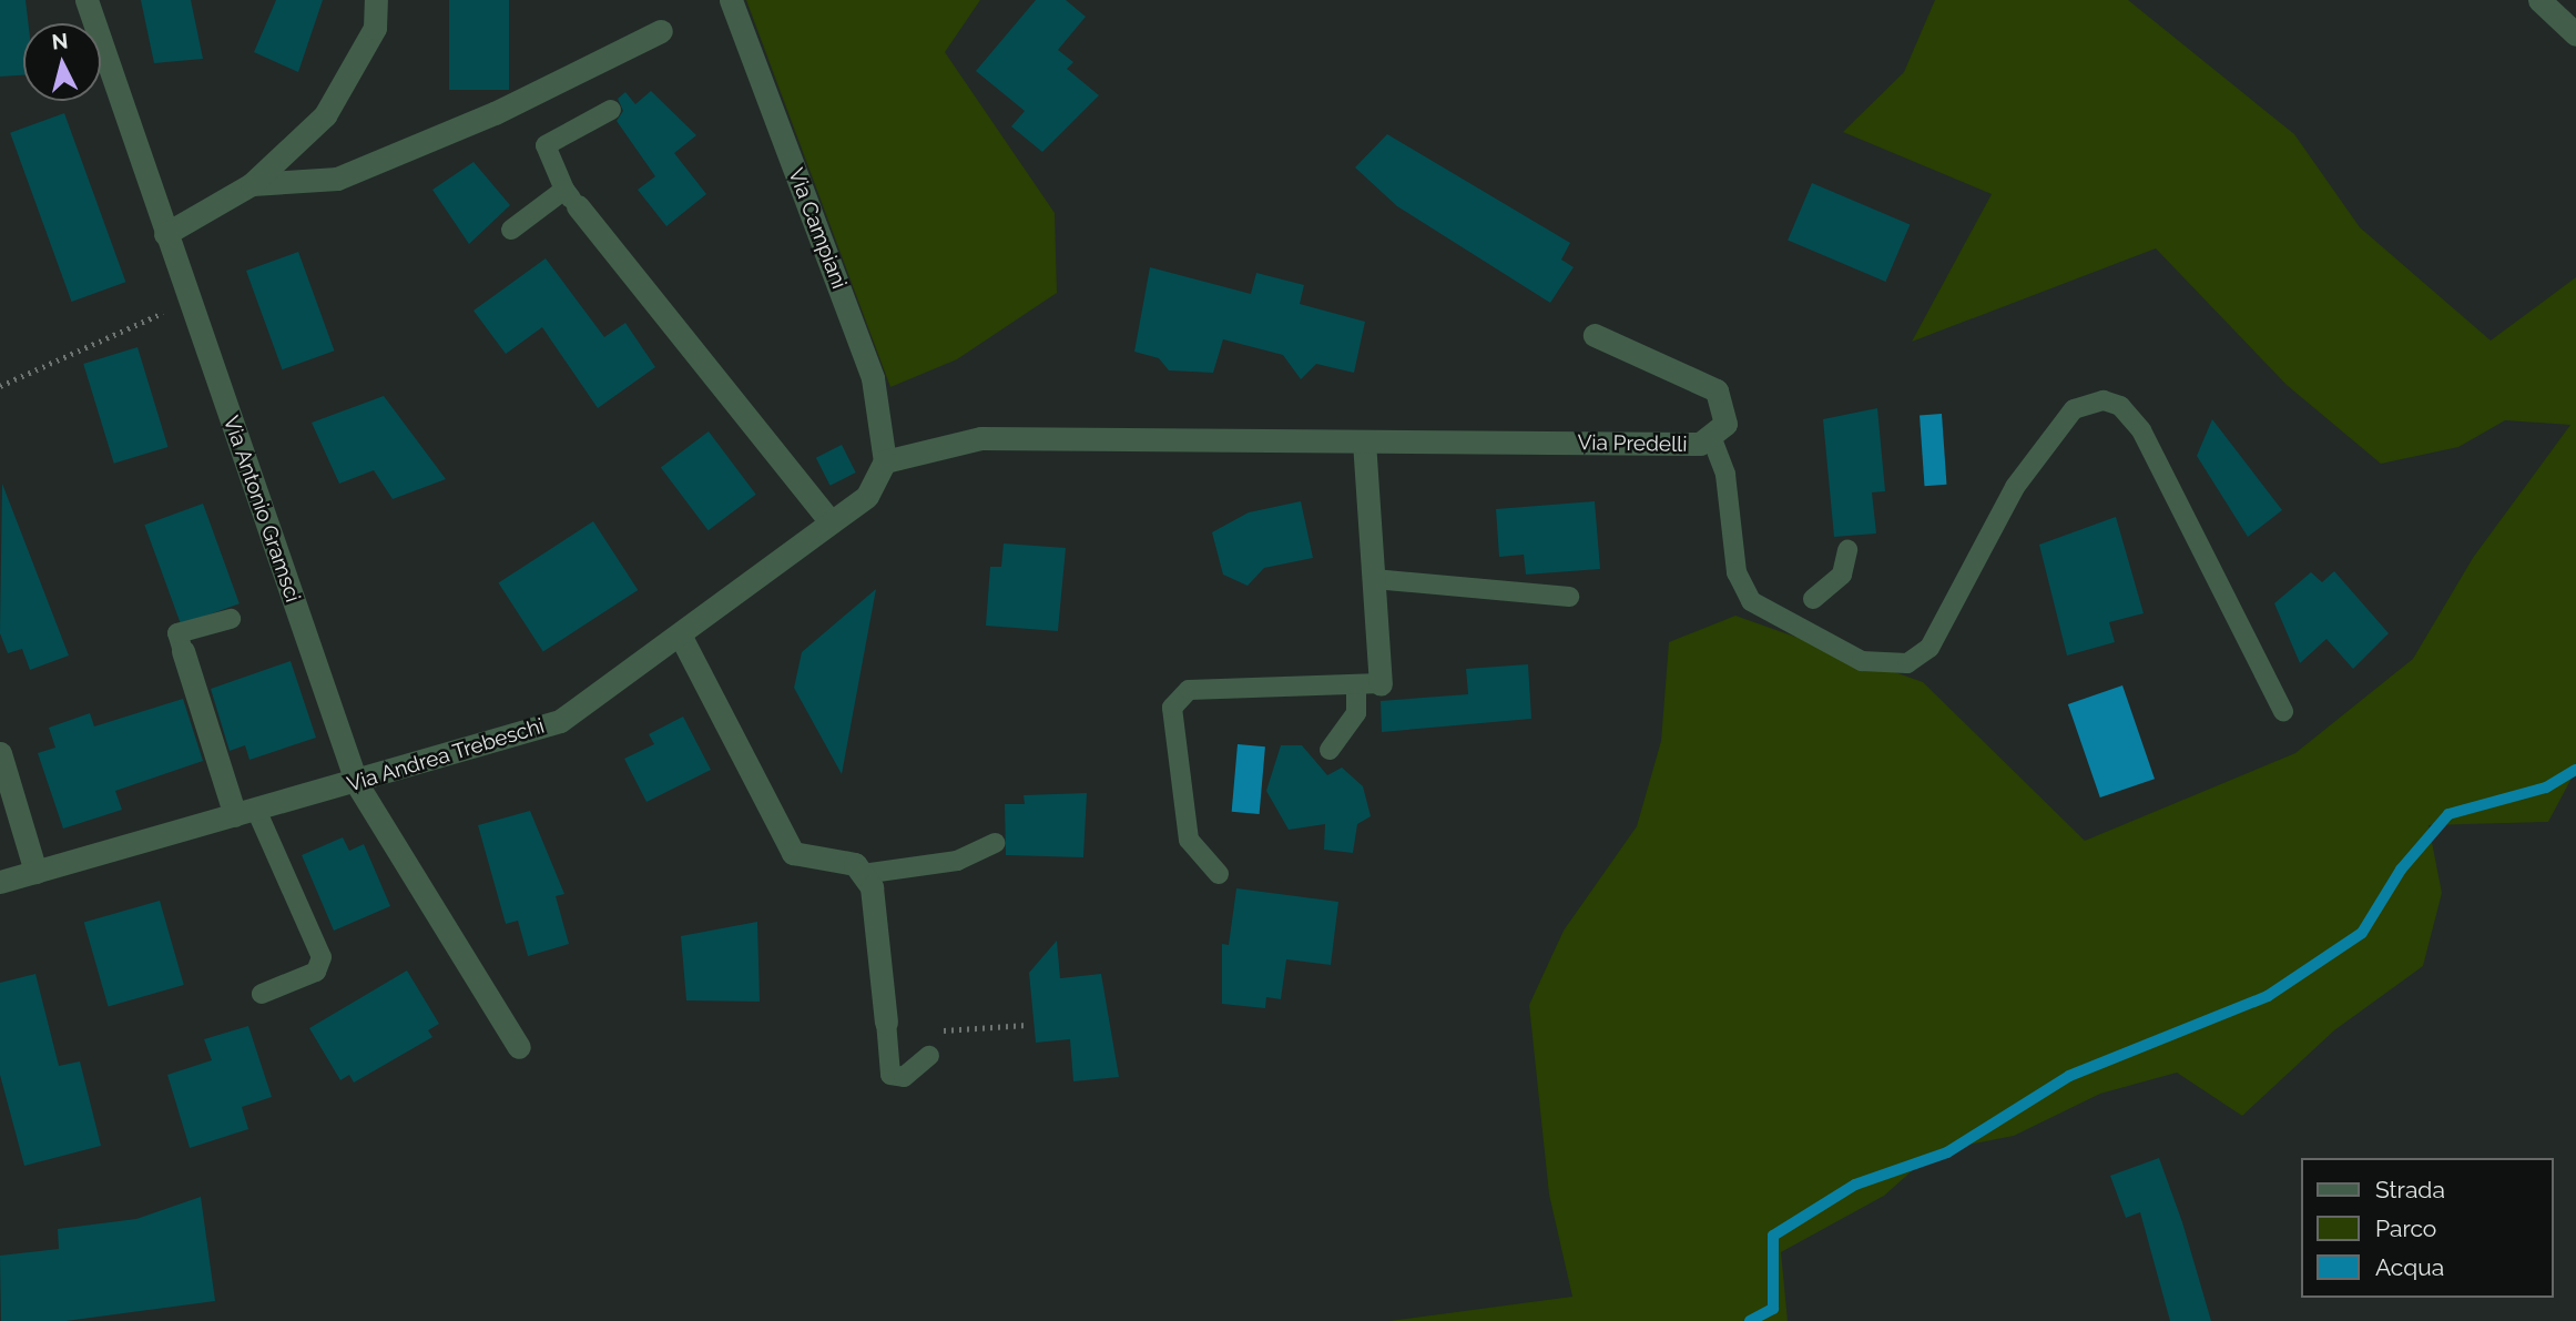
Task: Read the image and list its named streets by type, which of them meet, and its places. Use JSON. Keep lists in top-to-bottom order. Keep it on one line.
{"streets":{"street":["Via Campiani","Via Predelli","Via Antonio Gramsci","Via Andrea Trebeschi"]},"crossings":[["Via Campiani","Via Predelli"],["Via Campiani","Via Andrea Trebeschi"],["Via Predelli","Via Andrea Trebeschi"],["Via Antonio Gramsci","Via Andrea Trebeschi"]],"legend":["Strada","Parco","Acqua"],"north":"top"}
